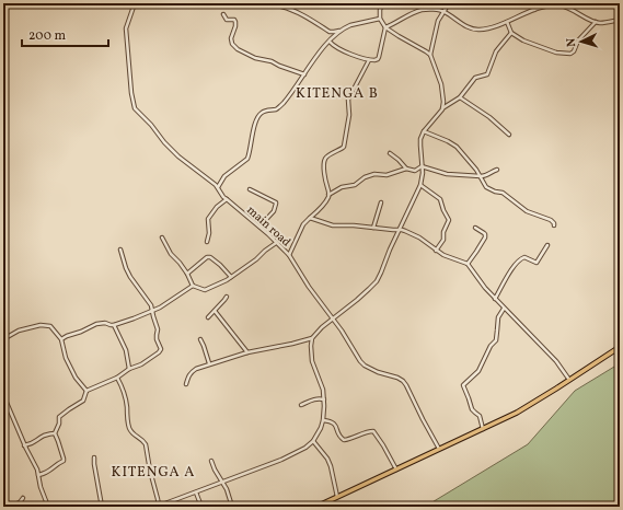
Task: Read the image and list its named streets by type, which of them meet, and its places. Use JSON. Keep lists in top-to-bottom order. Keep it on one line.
{"streets":{"street":["main road"]},"districts":["KITENGA B","KITENGA A"],"scale_bar":"200 m","north":"left"}
